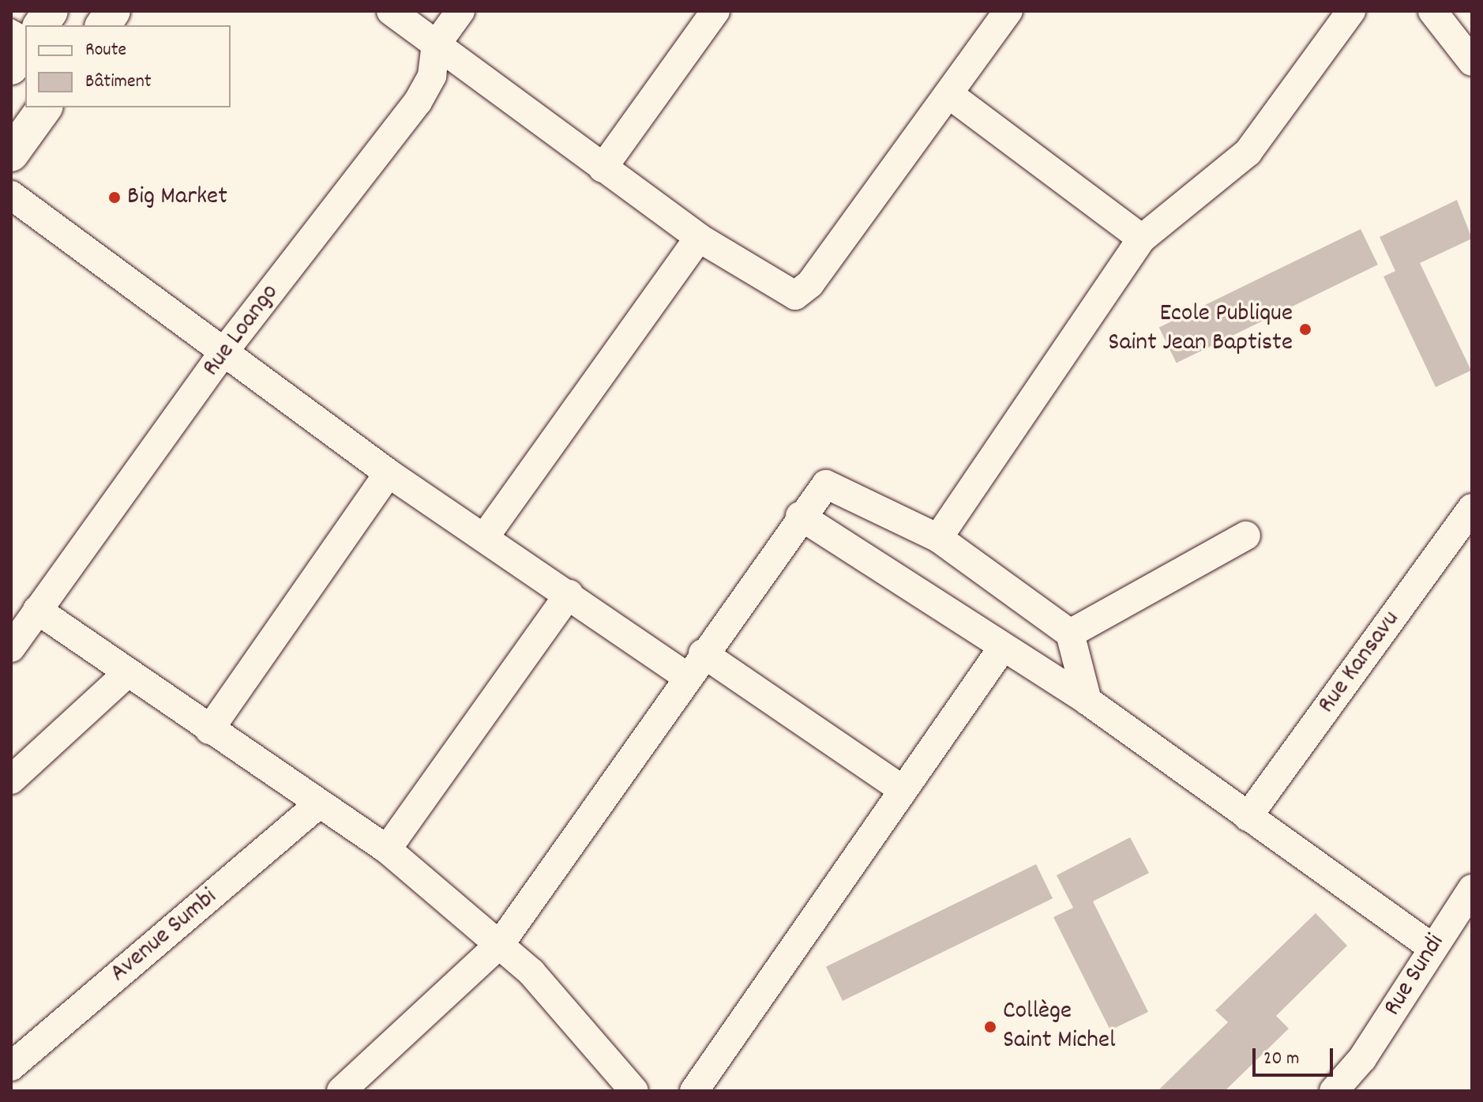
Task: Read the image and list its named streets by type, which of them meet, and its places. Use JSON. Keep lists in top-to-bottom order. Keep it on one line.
{"streets":{"street":["Rue Loango","Rue Kansavu","Avenue Sumbi","Rue Sundi"]},"places":["Big Market","Ecole Publique Saint Jean Baptiste","Collège Saint Michel"],"legend":["Route","Bâtiment"],"scale_bar":"20 m"}
